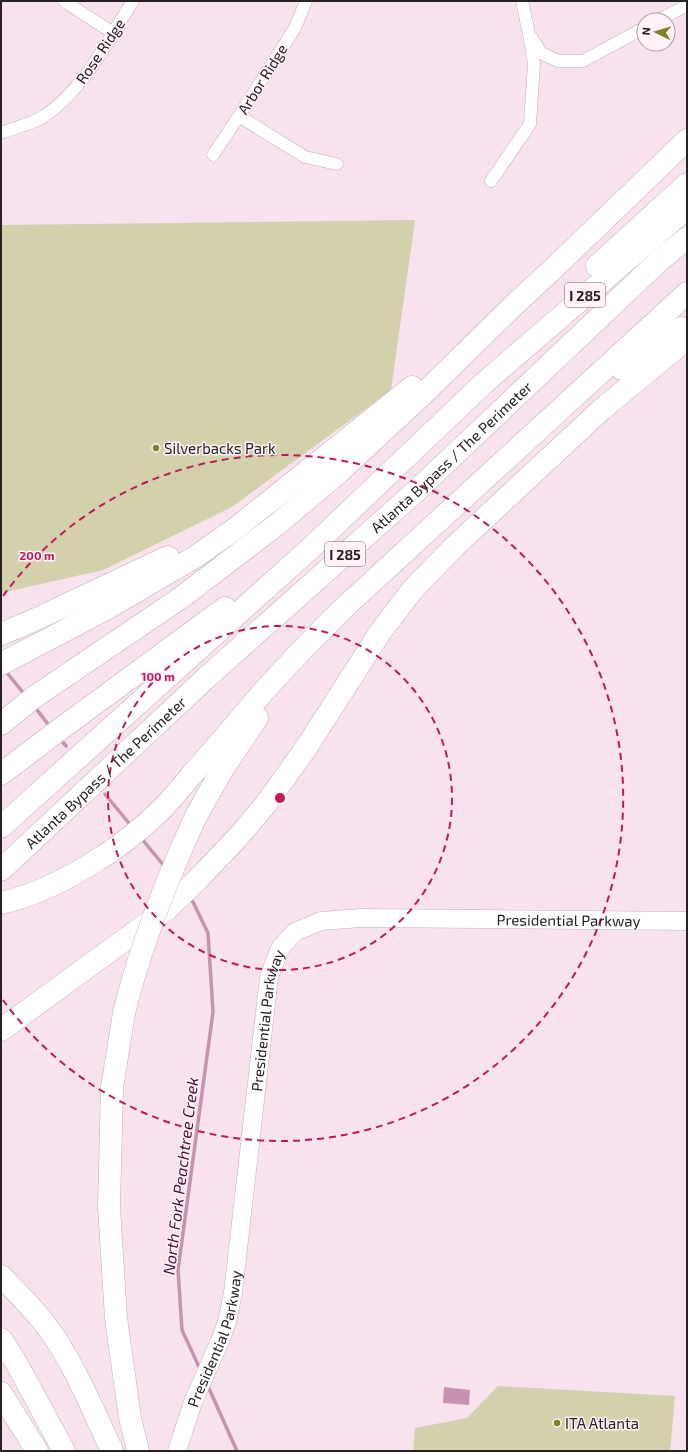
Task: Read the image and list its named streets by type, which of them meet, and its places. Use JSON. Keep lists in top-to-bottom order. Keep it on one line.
{"streets":{"highway":["I 285","Atlanta Bypass / The Perimeter"],"street":["Rose Ridge","Arbor Ridge","Presidential Parkway"]},"water":["North Fork Peachtree Creek"],"places":["Silverbacks Park","ITA Atlanta"],"north":"left","rings":["200 m","100 m"]}
